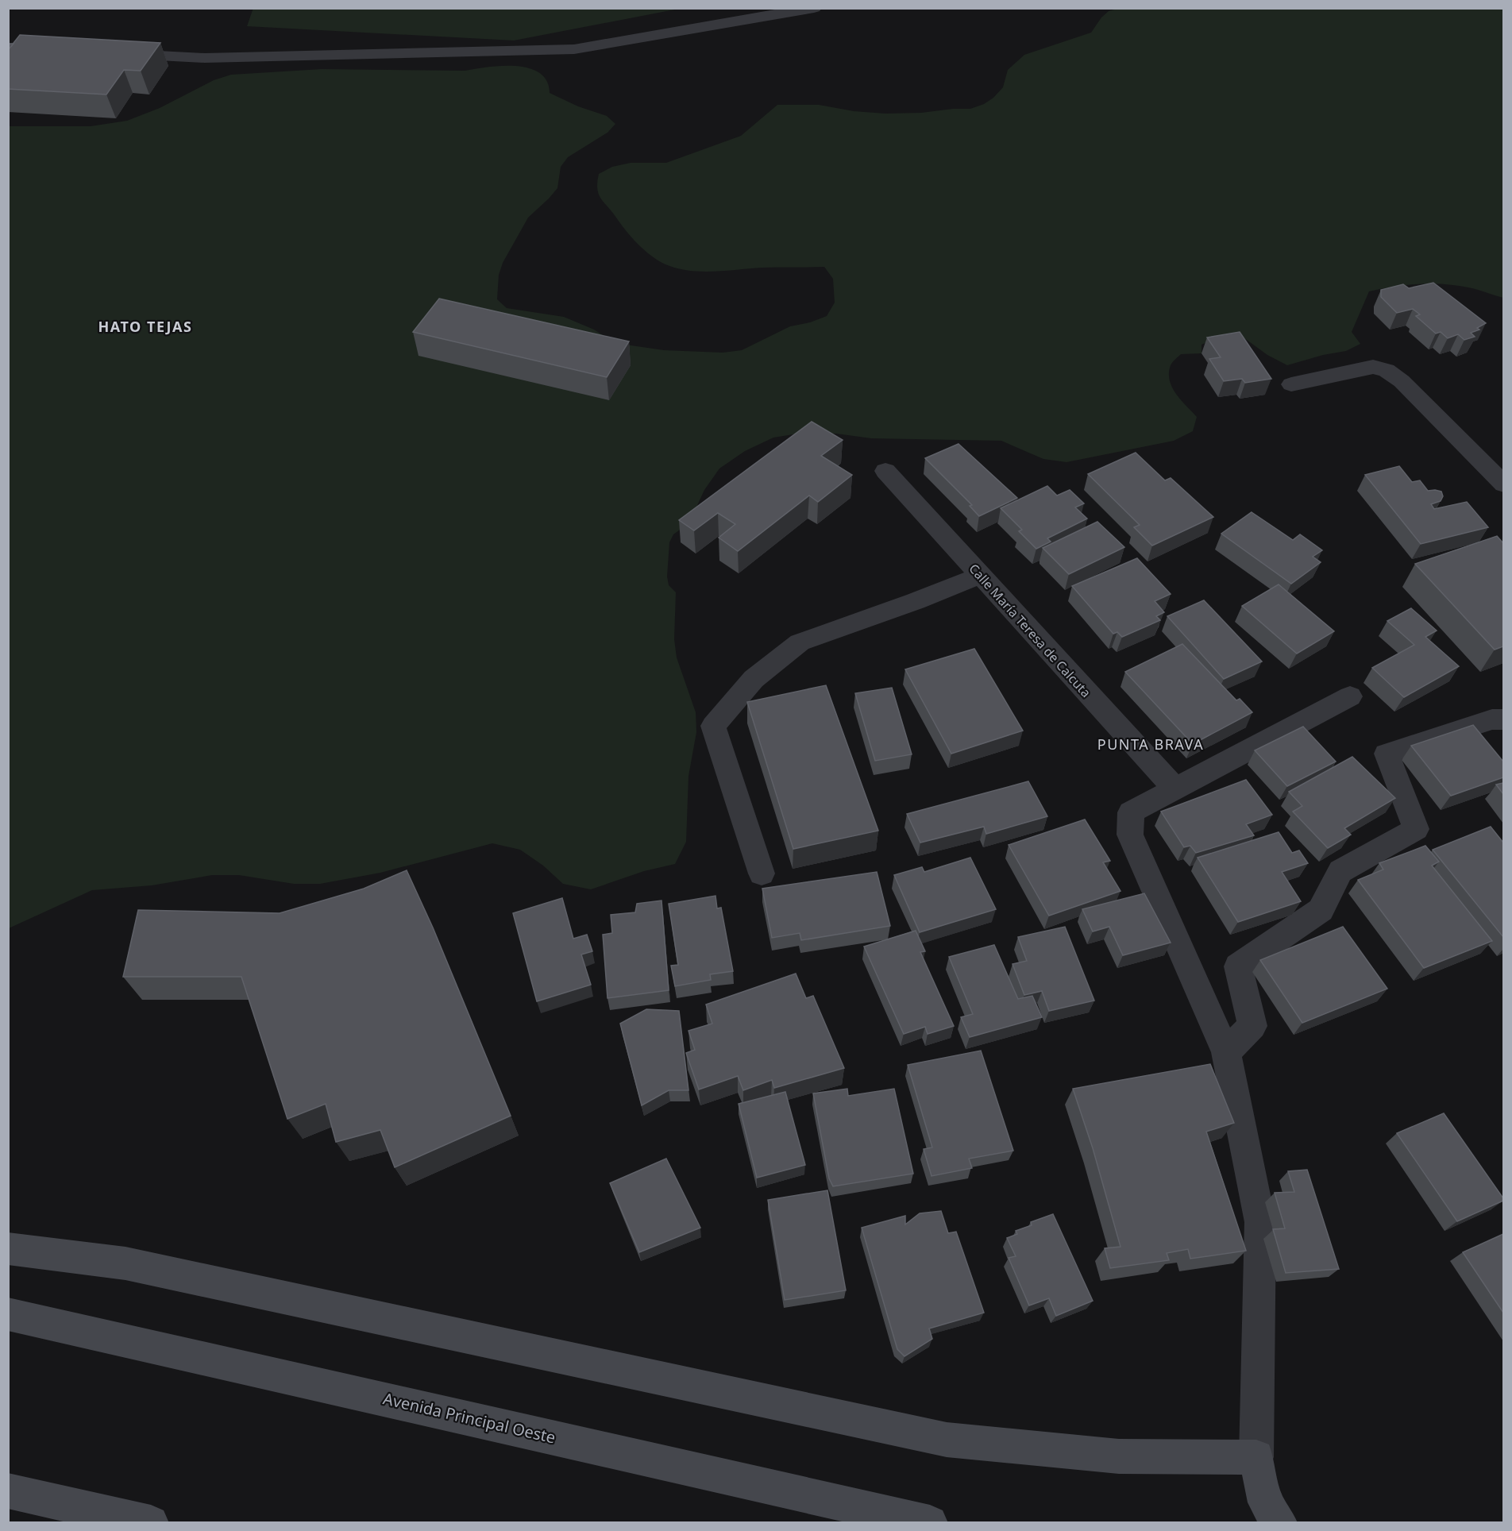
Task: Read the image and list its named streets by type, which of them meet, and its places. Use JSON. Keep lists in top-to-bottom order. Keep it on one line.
{"streets":{"main road":["Avenida Principal Oeste"],"street":["Calle María Teresa de Calcuta"]},"districts":["HATO TEJAS","PUNTA BRAVA"]}
